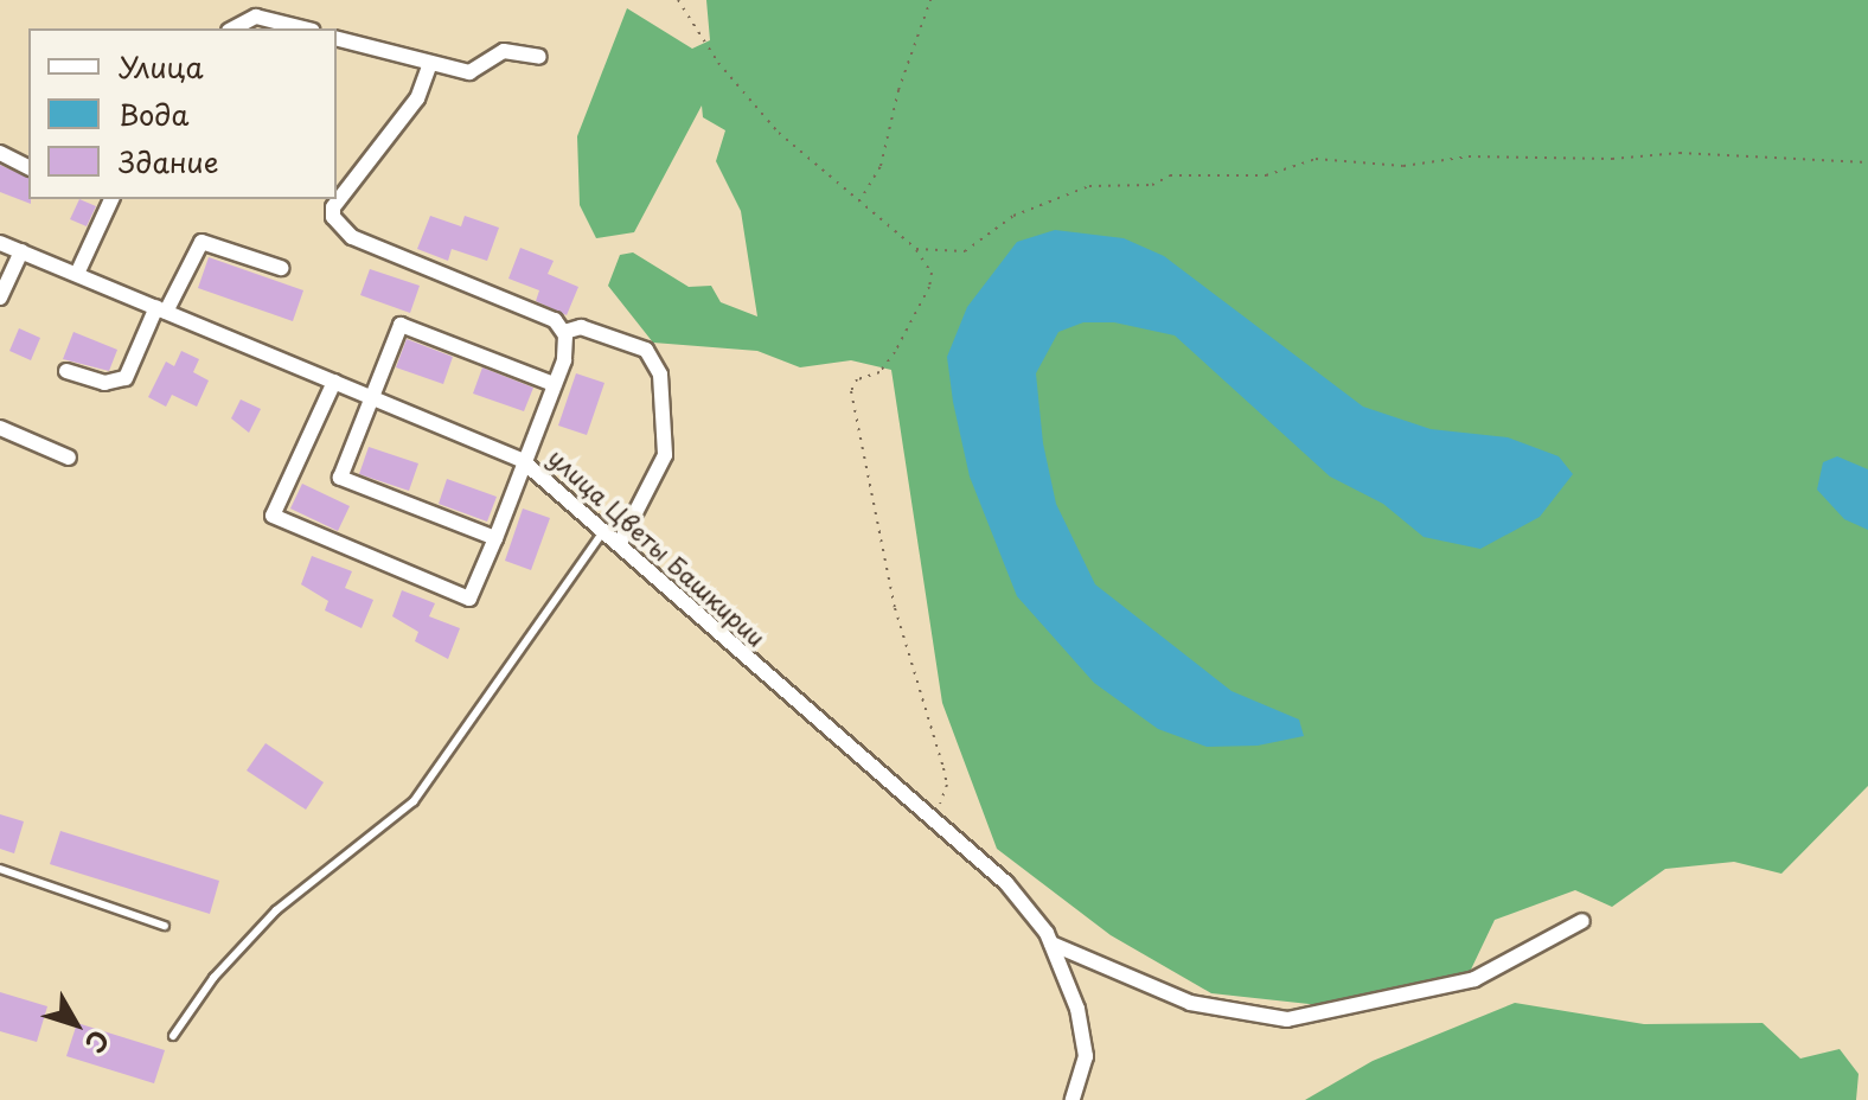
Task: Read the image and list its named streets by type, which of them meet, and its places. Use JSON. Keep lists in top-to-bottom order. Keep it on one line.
{"streets":{"street":["улица Цветы Башкирии"]},"legend":["Улица","Вода","Здание"],"north":"bottom right"}
